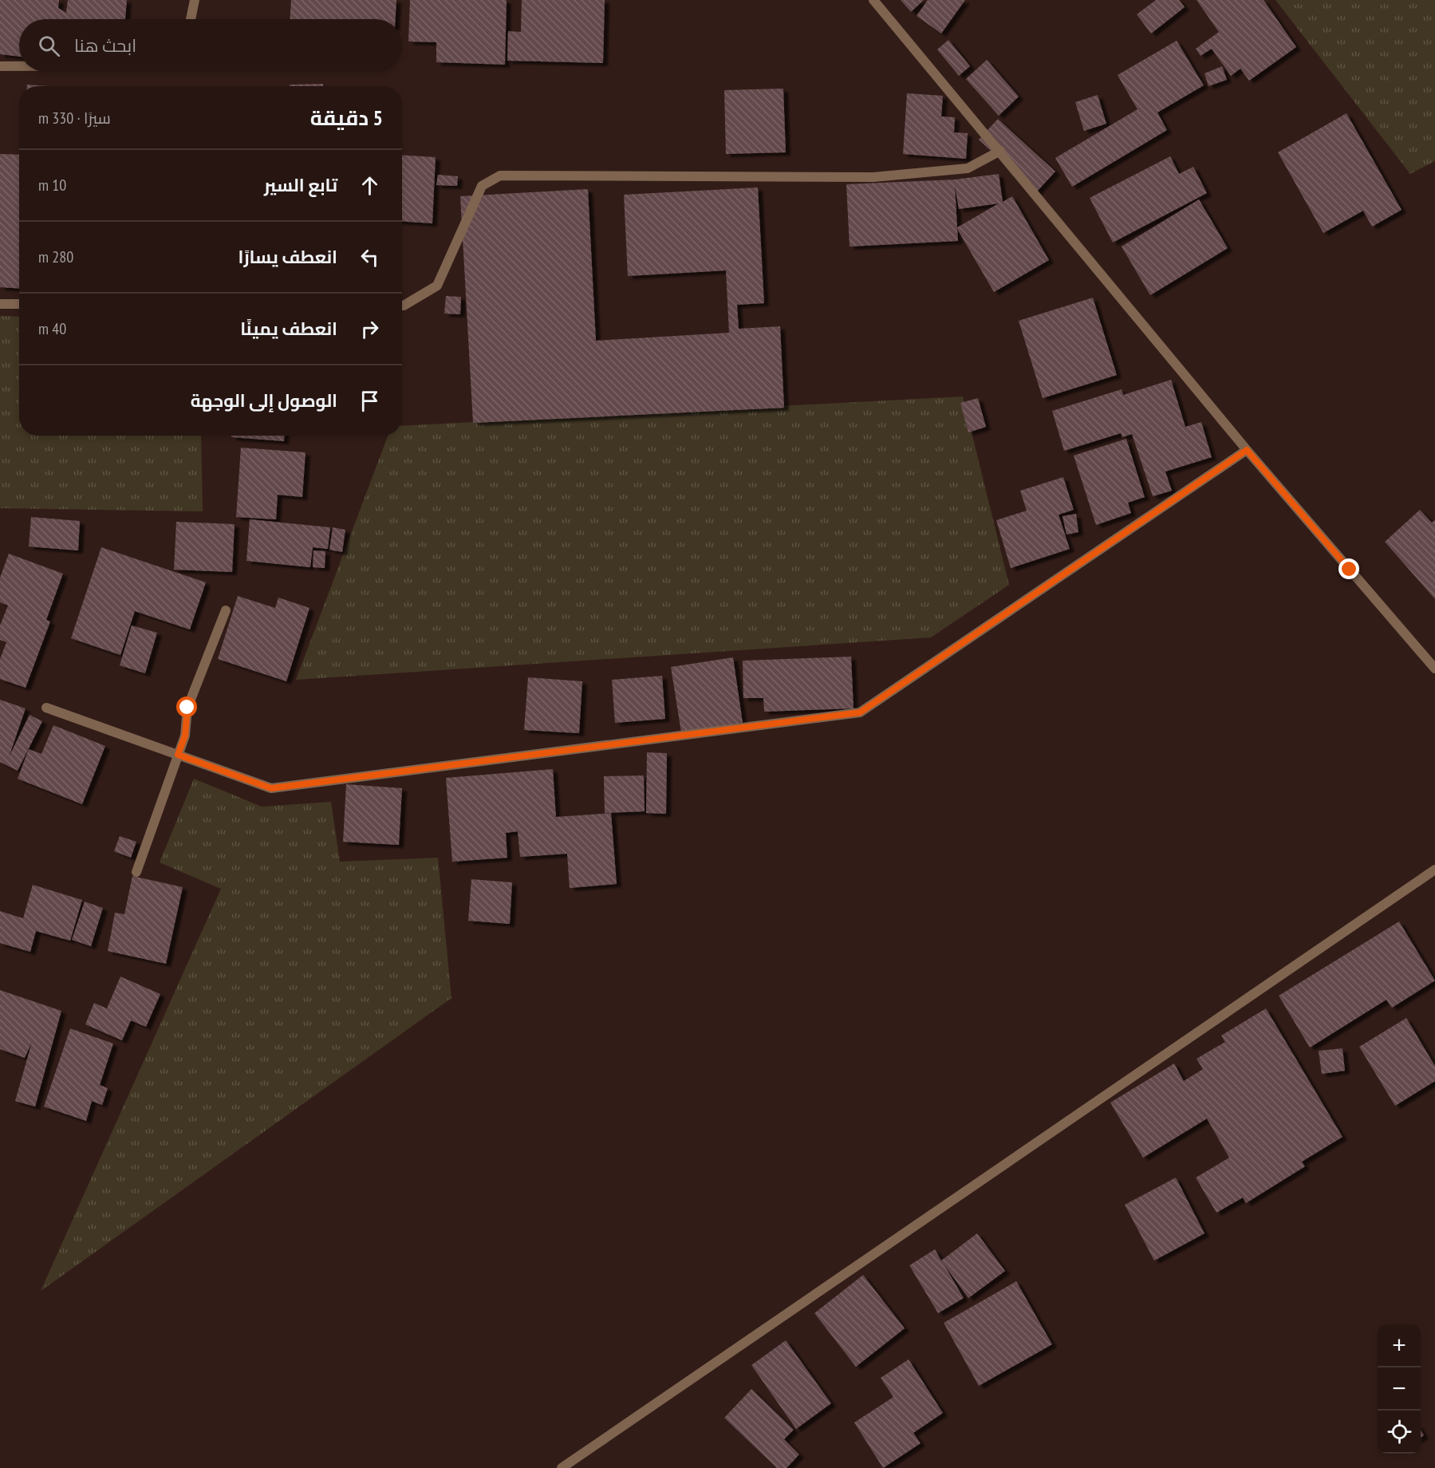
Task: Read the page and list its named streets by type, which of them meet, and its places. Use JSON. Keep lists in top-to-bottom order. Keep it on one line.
{"page":{"search":"ابحث هنا","heading":["5 دقيقة","سيرًا · 330 m"],"list":[["تابع السير","10 m"],["انعطف يسارًا","280 m"],["انعطف يمينًا","40 m"],"الوصول إلى الوجهة"],"map_buttons":["+","−"]}}
